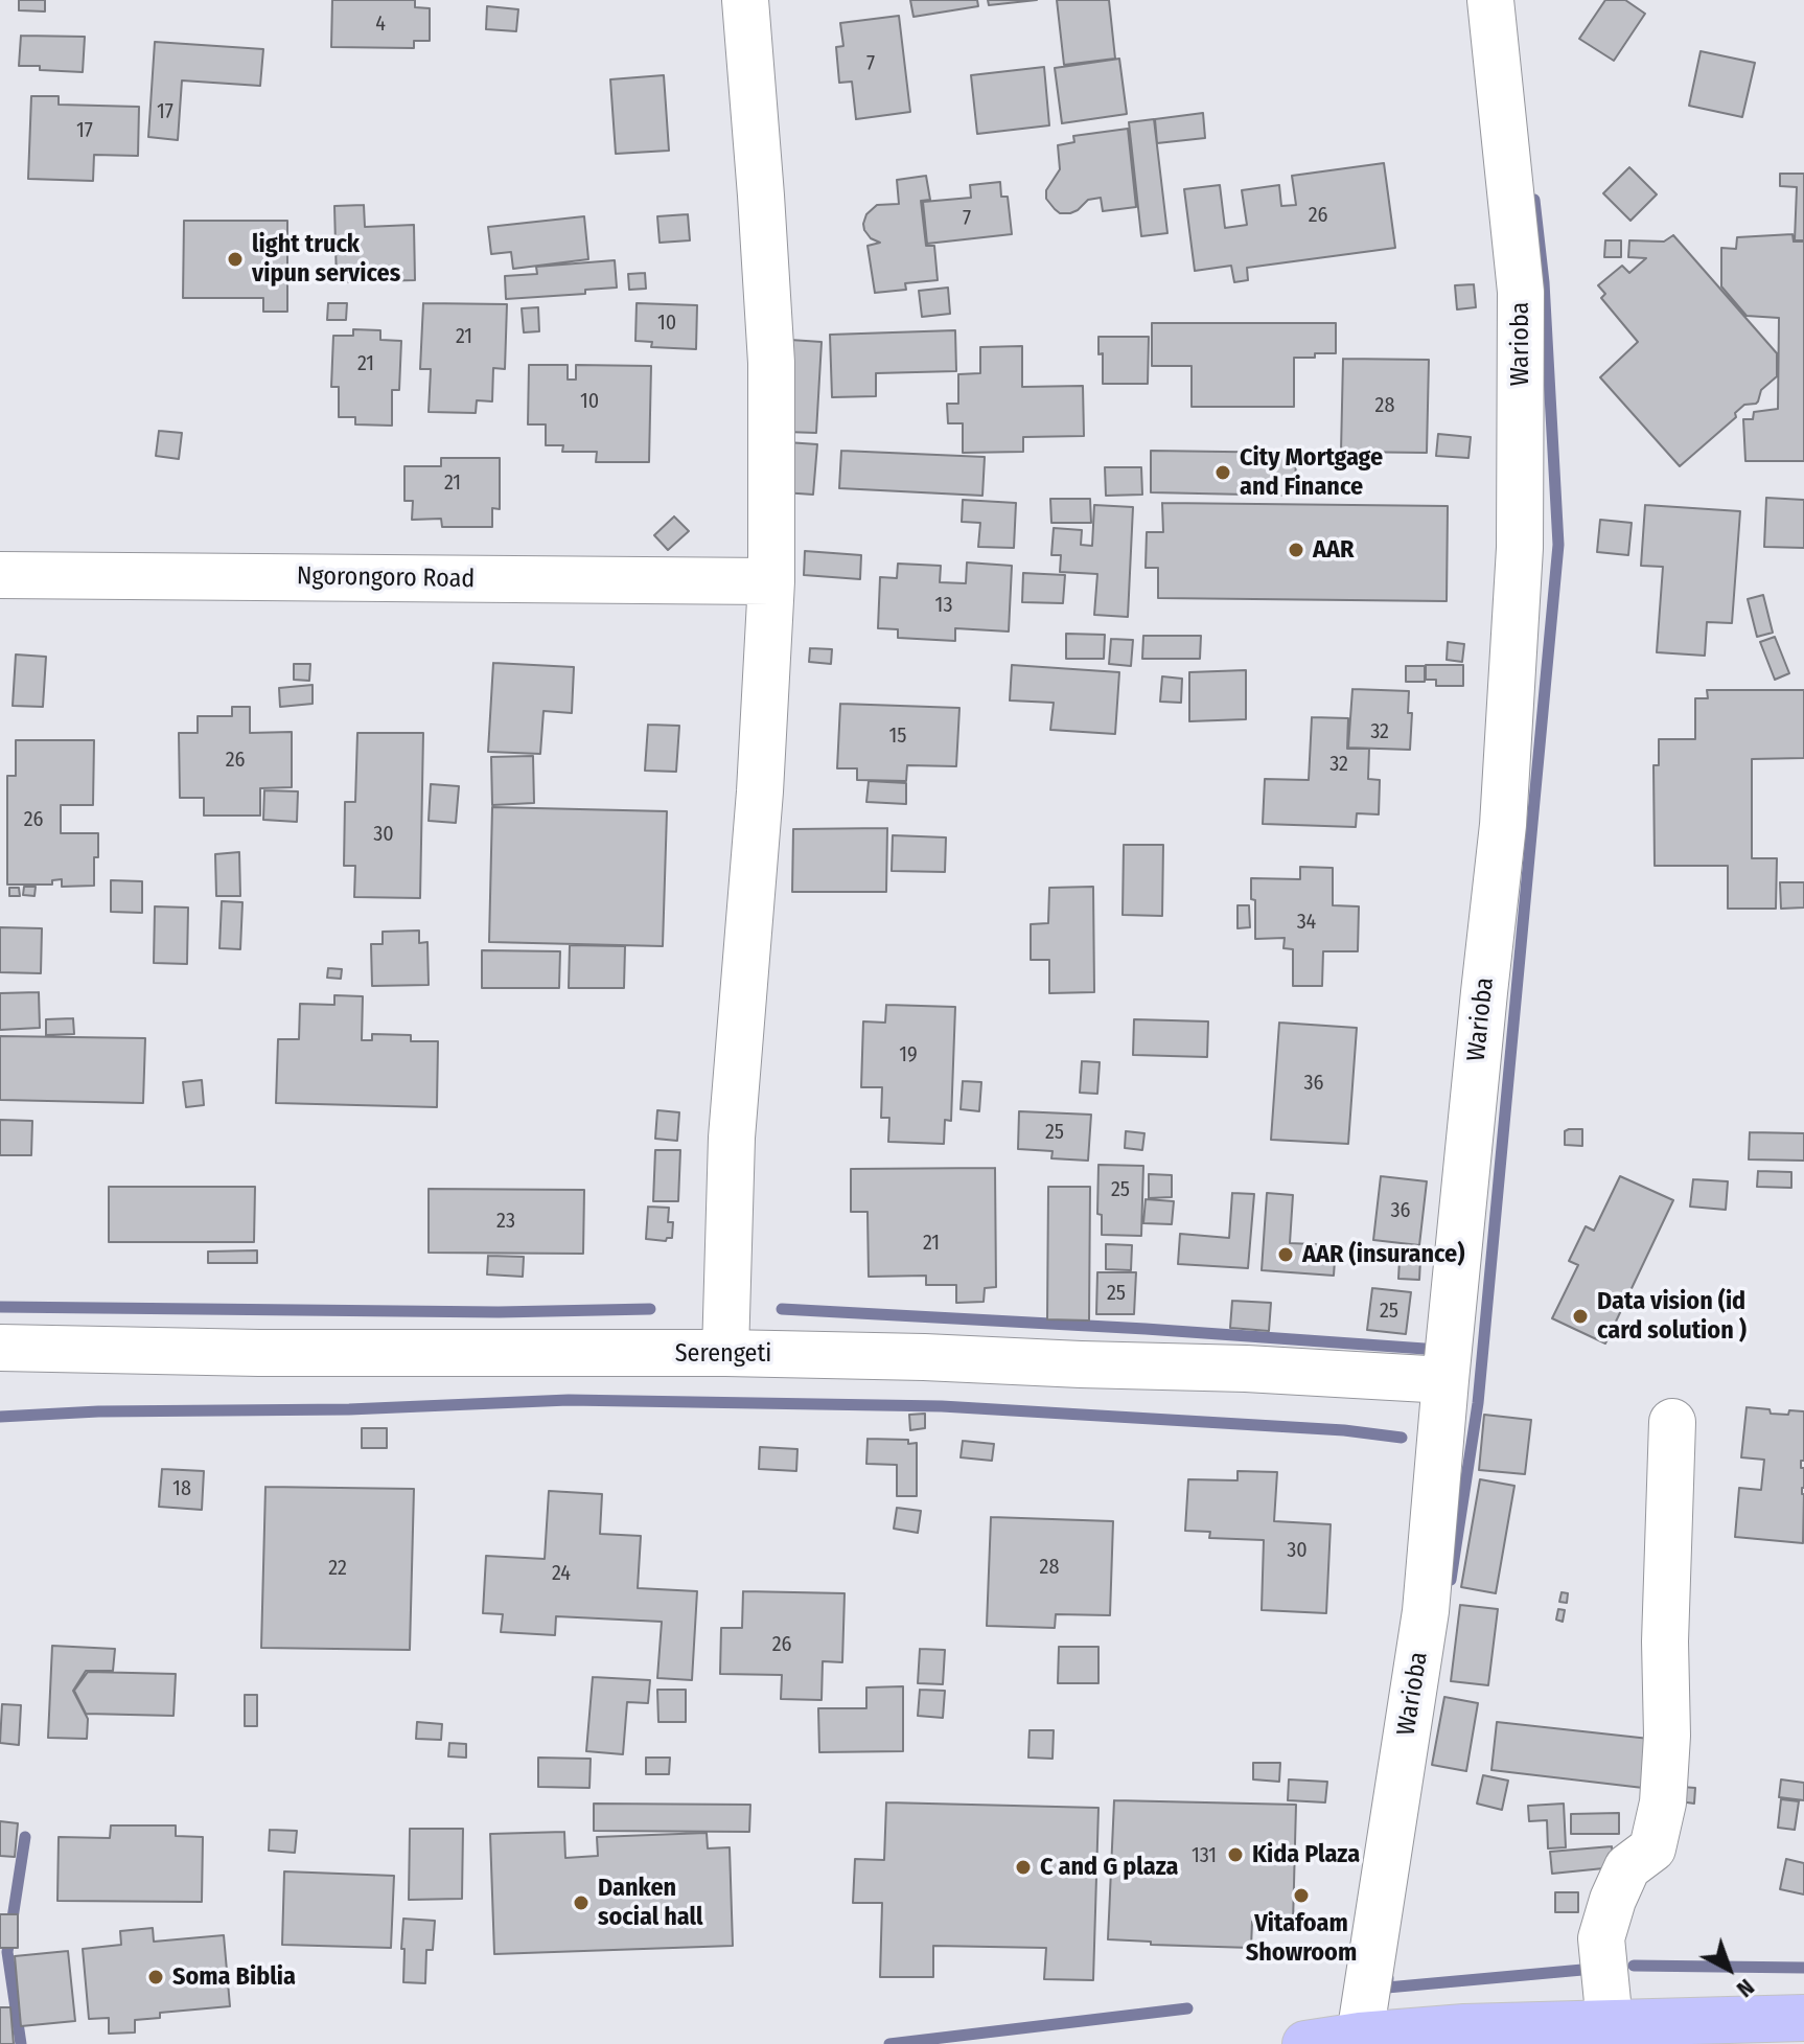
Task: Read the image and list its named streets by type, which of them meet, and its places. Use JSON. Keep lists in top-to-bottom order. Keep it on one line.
{"streets":{"street":["Warioba","Ngorongoro Road","Serengeti"]},"crossings":[["Warioba","Serengeti"]],"places":["light truck vipun services","City Mortgage and Finance","AAR","AAR (insurance)","Data vision (id card solution )","Kida Plaza","C and G plaza","Vitafoam Showroom","Danken social hall","Soma Biblia"],"house_numbers":["4","7","17","17","26","7","10","21","21","10","28","21","13","32","15","26","32","26","30","34","19","36","25","25","36","23","21","25","25","18","30","28","22","24","26","131"],"north":"bottom right"}
